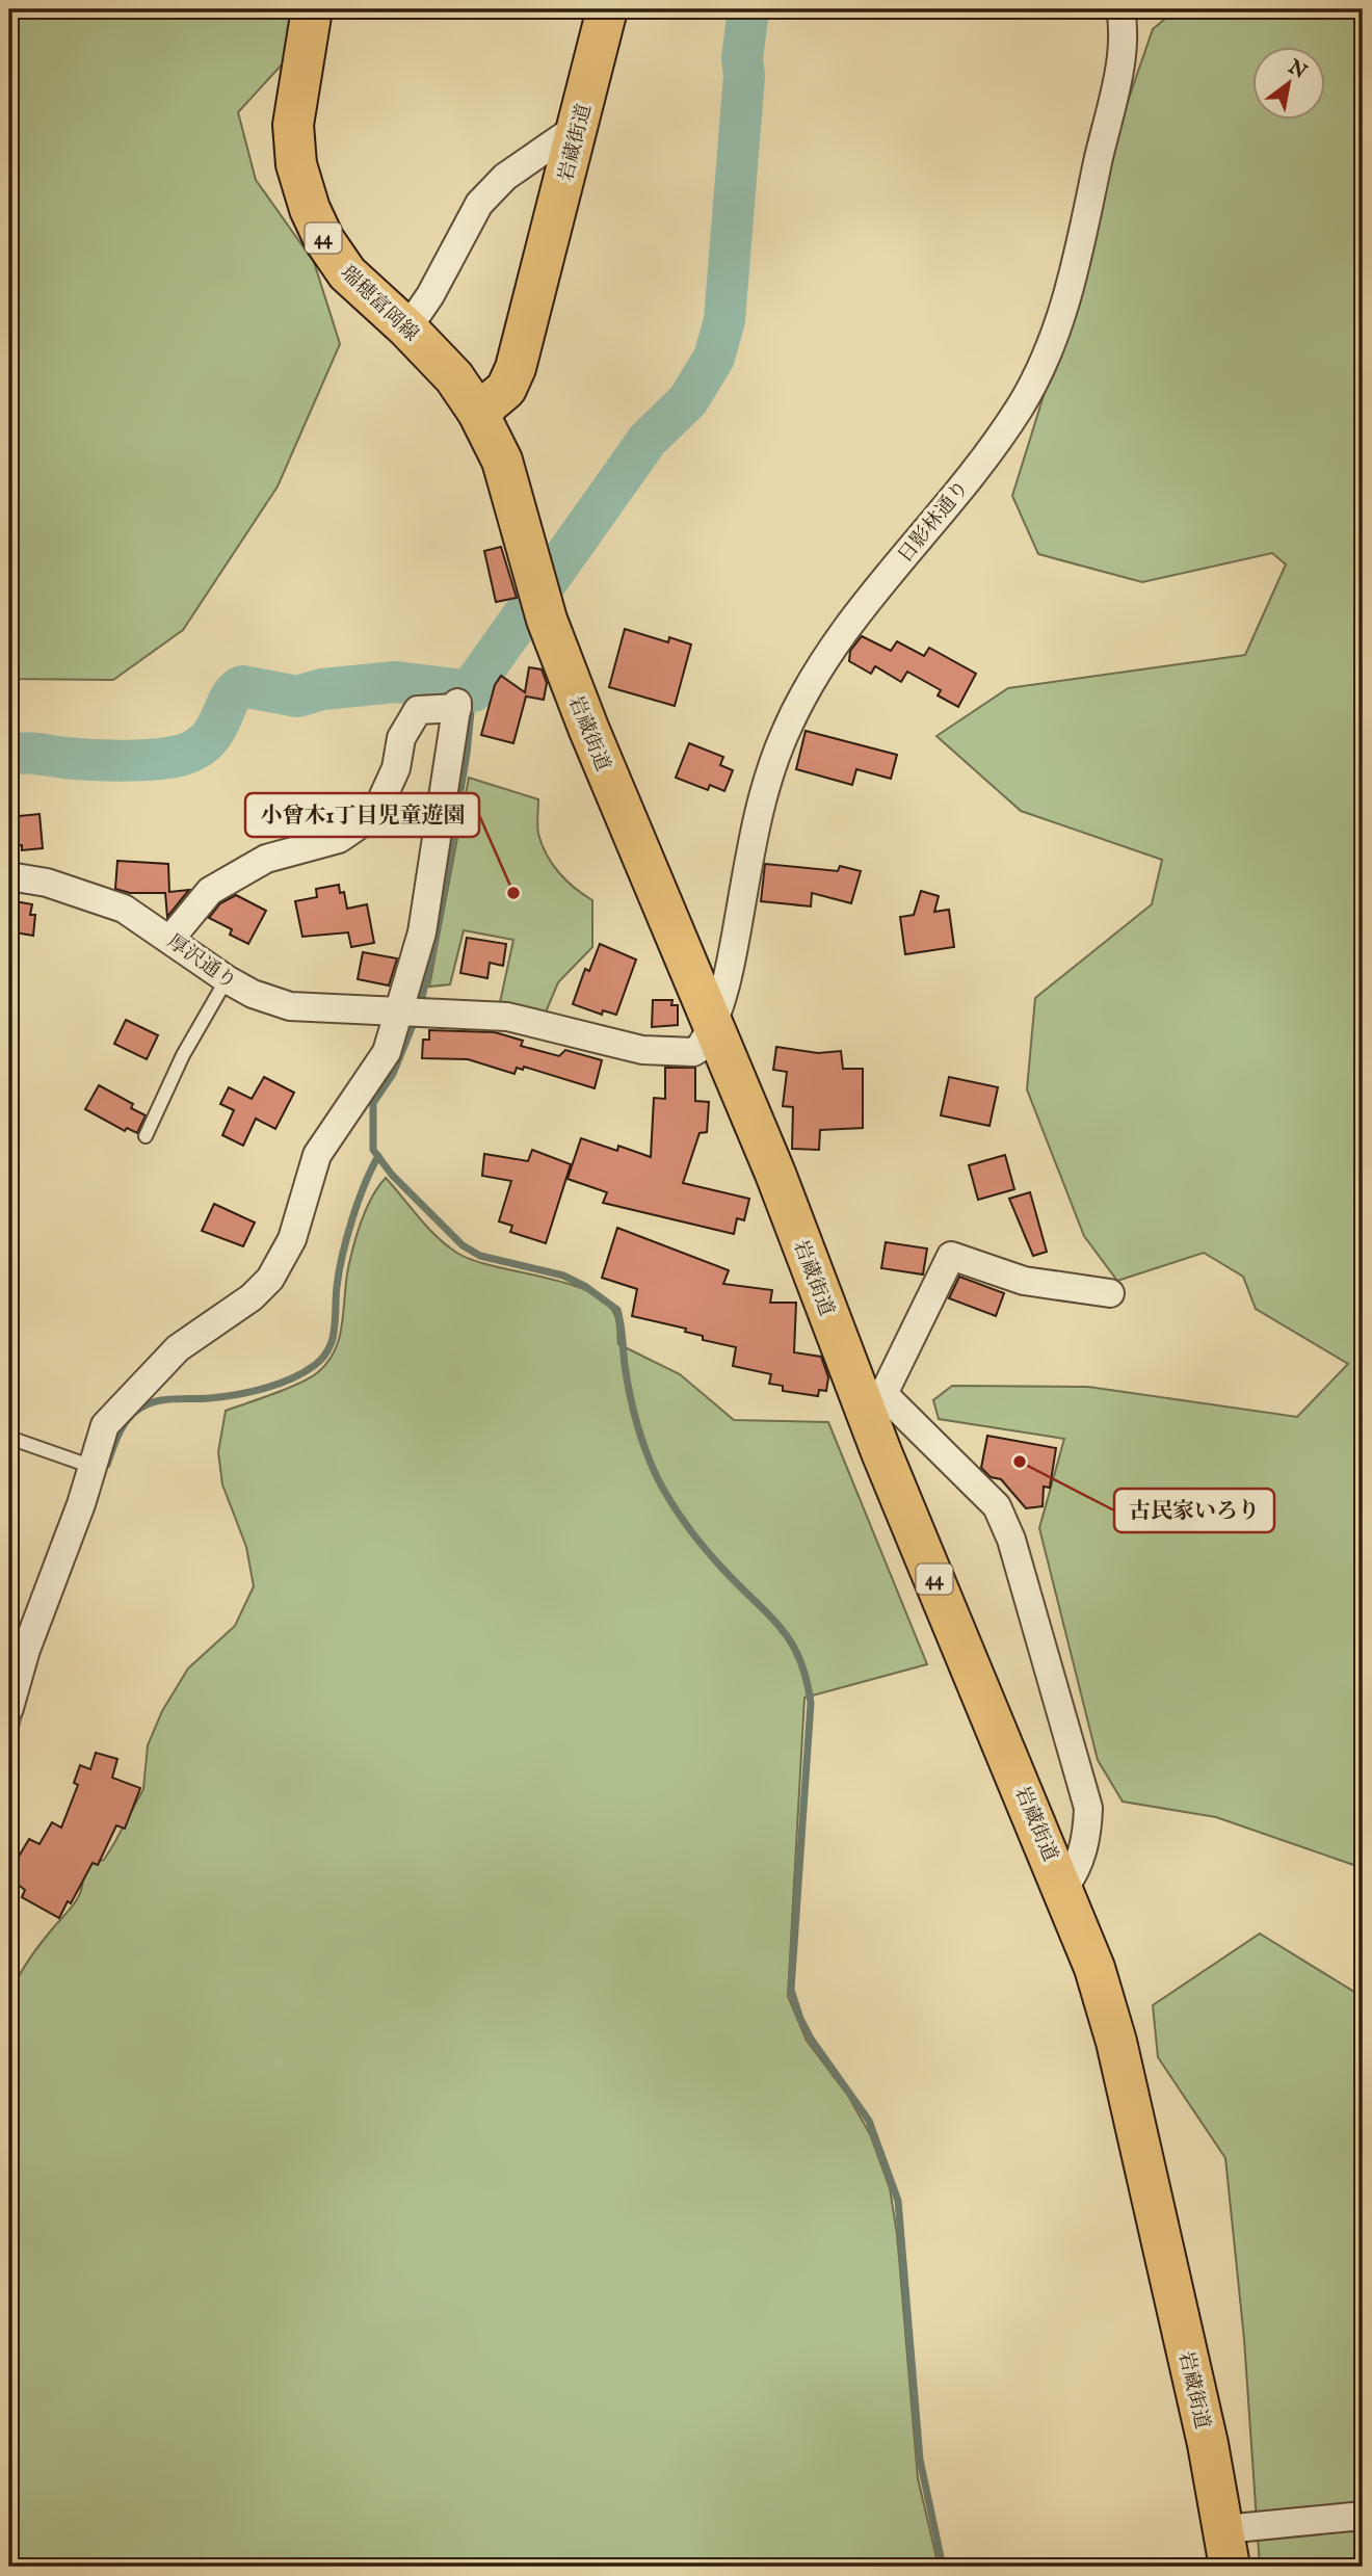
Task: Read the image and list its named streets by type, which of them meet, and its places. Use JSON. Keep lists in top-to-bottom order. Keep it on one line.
{"streets":{"main road":["岩蔵街道","44","瑞穂富岡線"],"street":["日影林通り","厚沢通り"]},"crossings":[["岩蔵街道","瑞穂富岡線"],["岩蔵街道","日影林通り"],["岩蔵街道","厚沢通り"],["日影林通り","厚沢通り"]],"places":["小曾木1丁目児童遊園","古民家いろり"],"north":"top right"}
